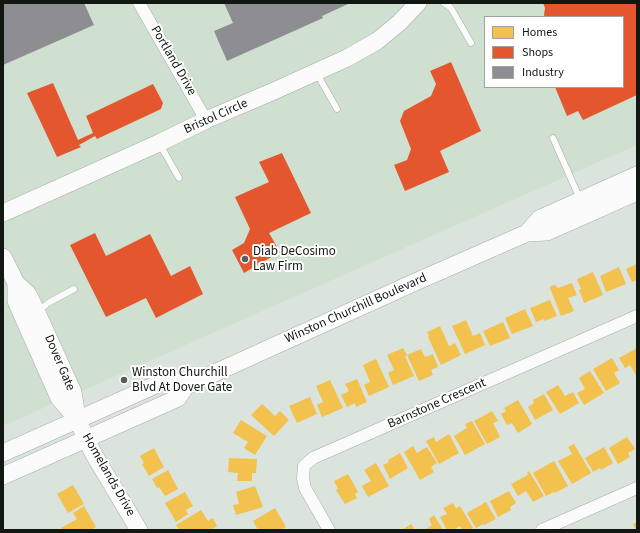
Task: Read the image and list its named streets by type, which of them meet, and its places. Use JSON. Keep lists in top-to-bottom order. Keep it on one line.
{"streets":{"main road":["Bristol Circle","Winston Churchill Boulevard","Dover Gate","Homelands Drive"],"street":["Portland Drive","Barnstone Crescent"]},"crossings":[["Portland Drive","Bristol Circle"],["Winston Churchill Boulevard","Homelands Drive"],["Dover Gate","Homelands Drive"]],"places":["Diab DeCosimo Law Firm","Winston Churchill Blvd At Dover Gate"],"legend":["Homes","Shops","Industry"]}
